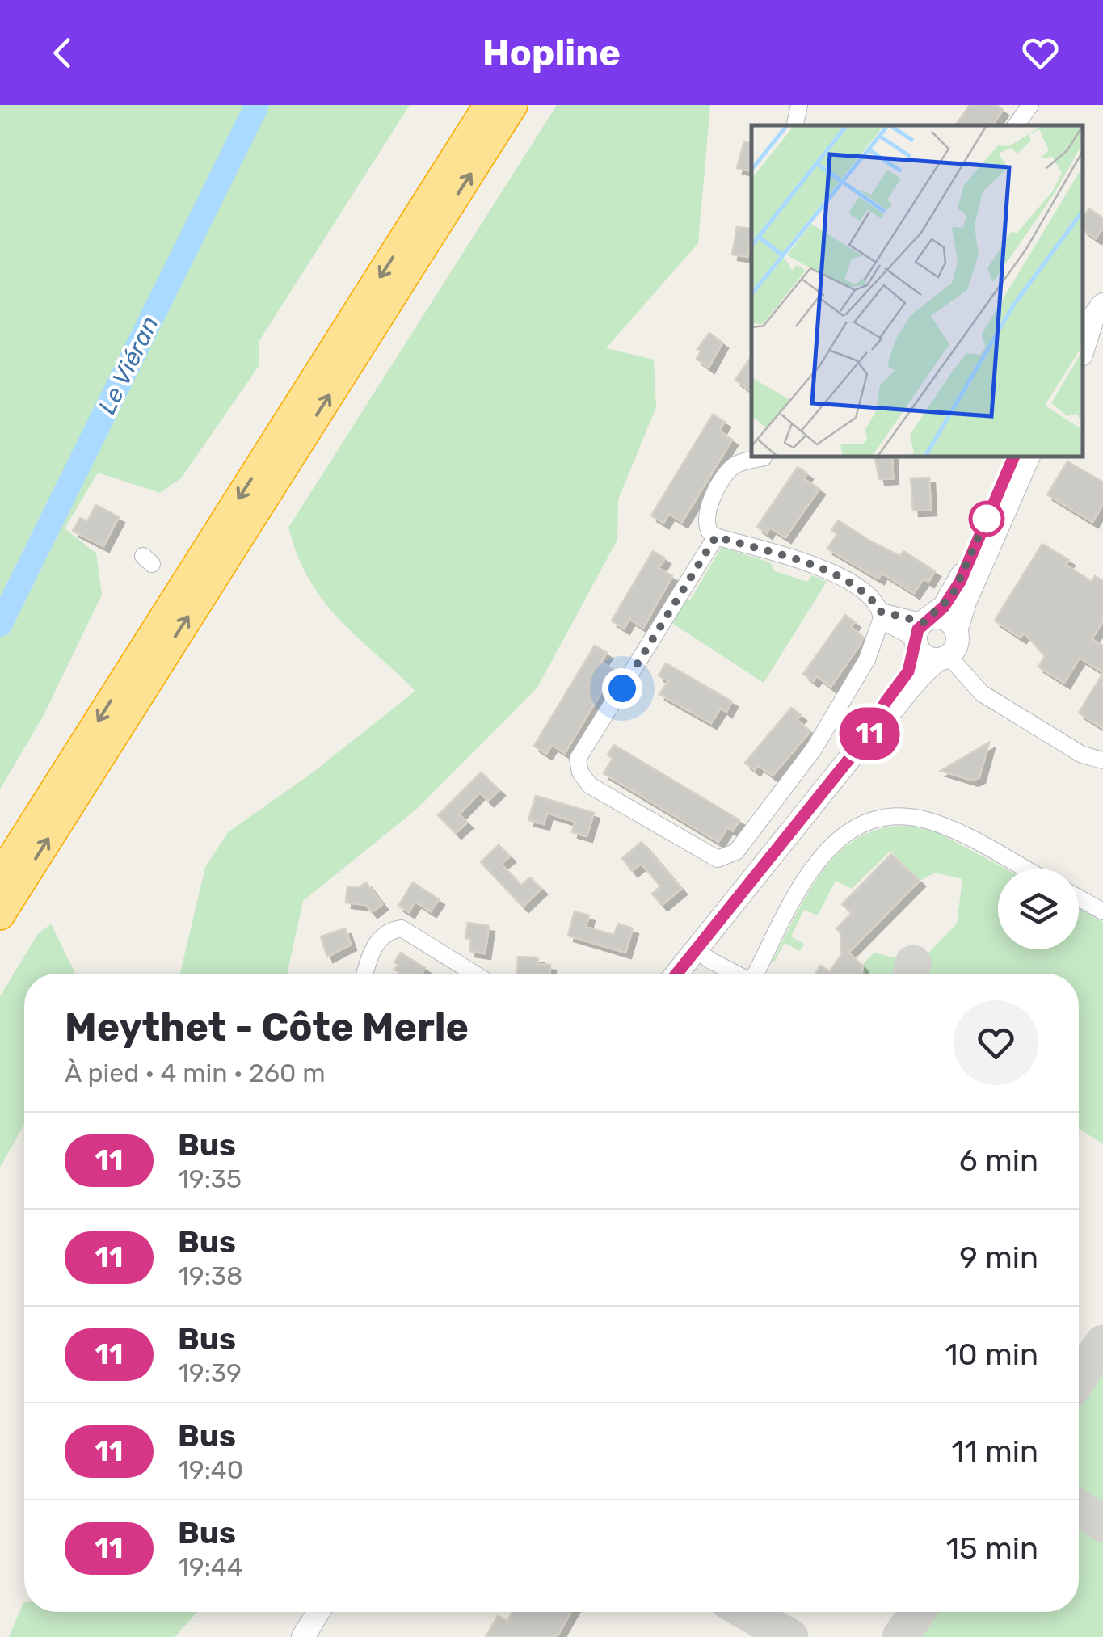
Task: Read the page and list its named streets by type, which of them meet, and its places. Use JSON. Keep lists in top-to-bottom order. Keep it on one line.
{"water":["Le Viéran"],"lines":["bus line 11"],"page":{"header":"Hopline","on_map":"11","heading":["Meythet - Côte Merle","À pied · 4 min · 260 m"],"list":[{"mark":"11","name":"Bus","note":"19:35","value":"6 min"},{"mark":"11","name":"Bus","note":"19:38","value":"9 min"},{"mark":"11","name":"Bus","note":"19:39","value":"10 min"},{"mark":"11","name":"Bus","note":"19:40","value":"11 min"},{"mark":"11","name":"Bus","note":"19:44","value":"15 min"}]}}
